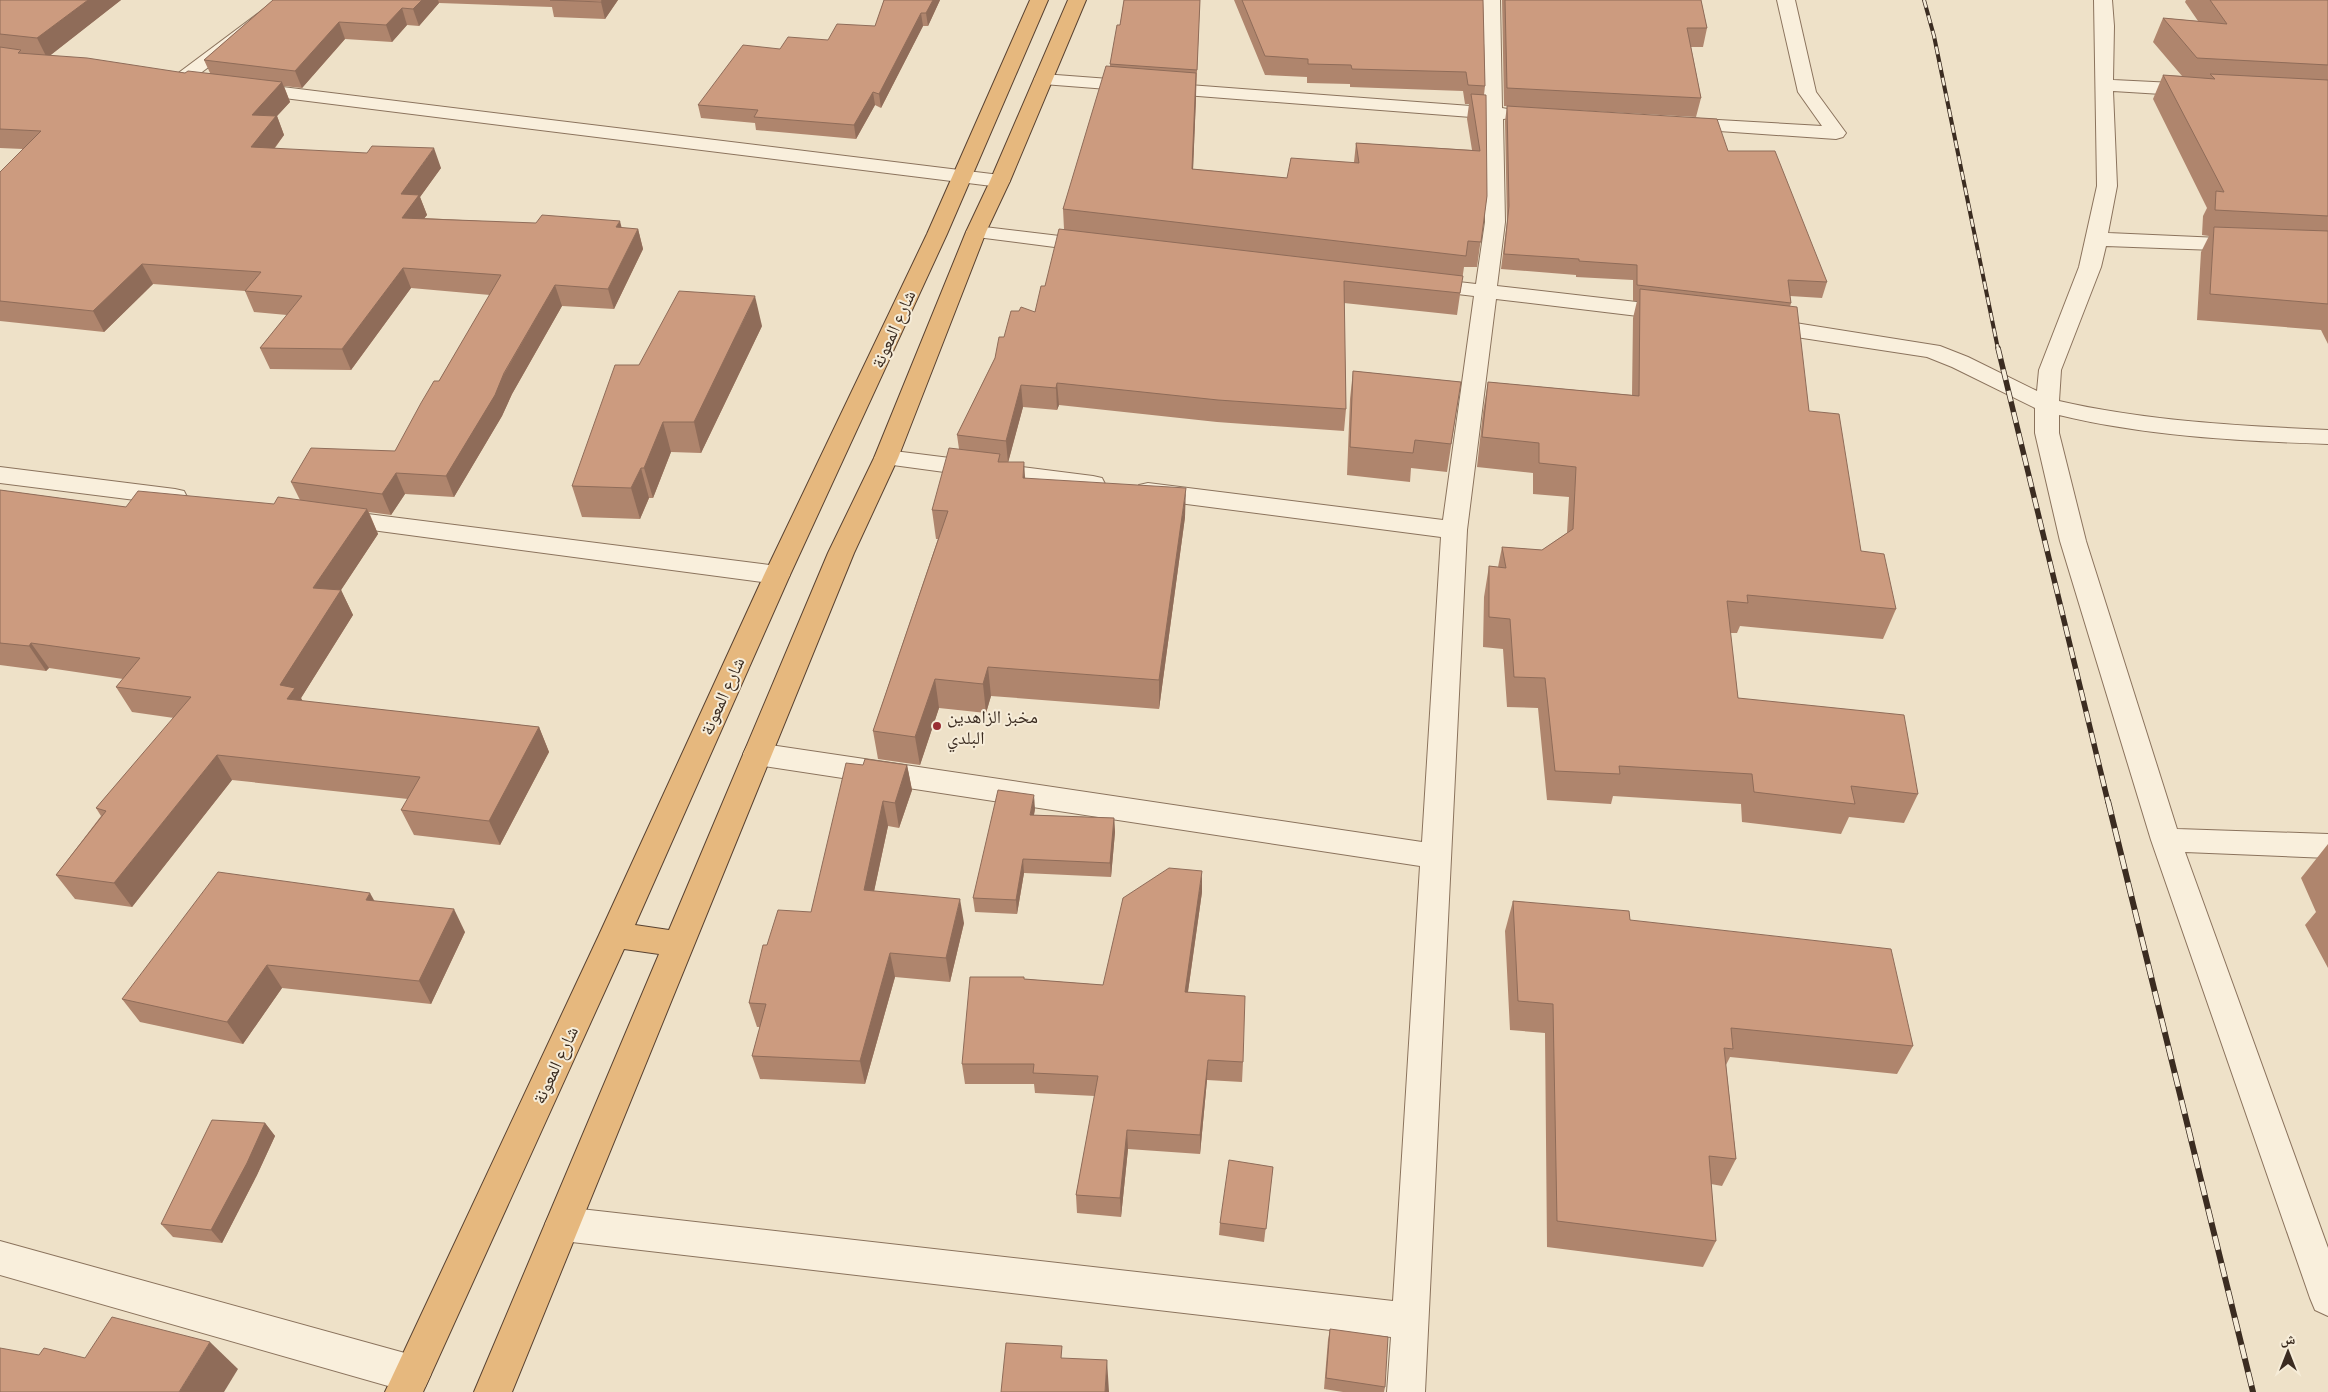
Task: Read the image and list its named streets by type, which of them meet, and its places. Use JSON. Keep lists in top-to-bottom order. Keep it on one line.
{"streets":{"highway":["شارع المعونة"]},"places":["مخبز الزاهدين البلدي"],"north":"top"}
